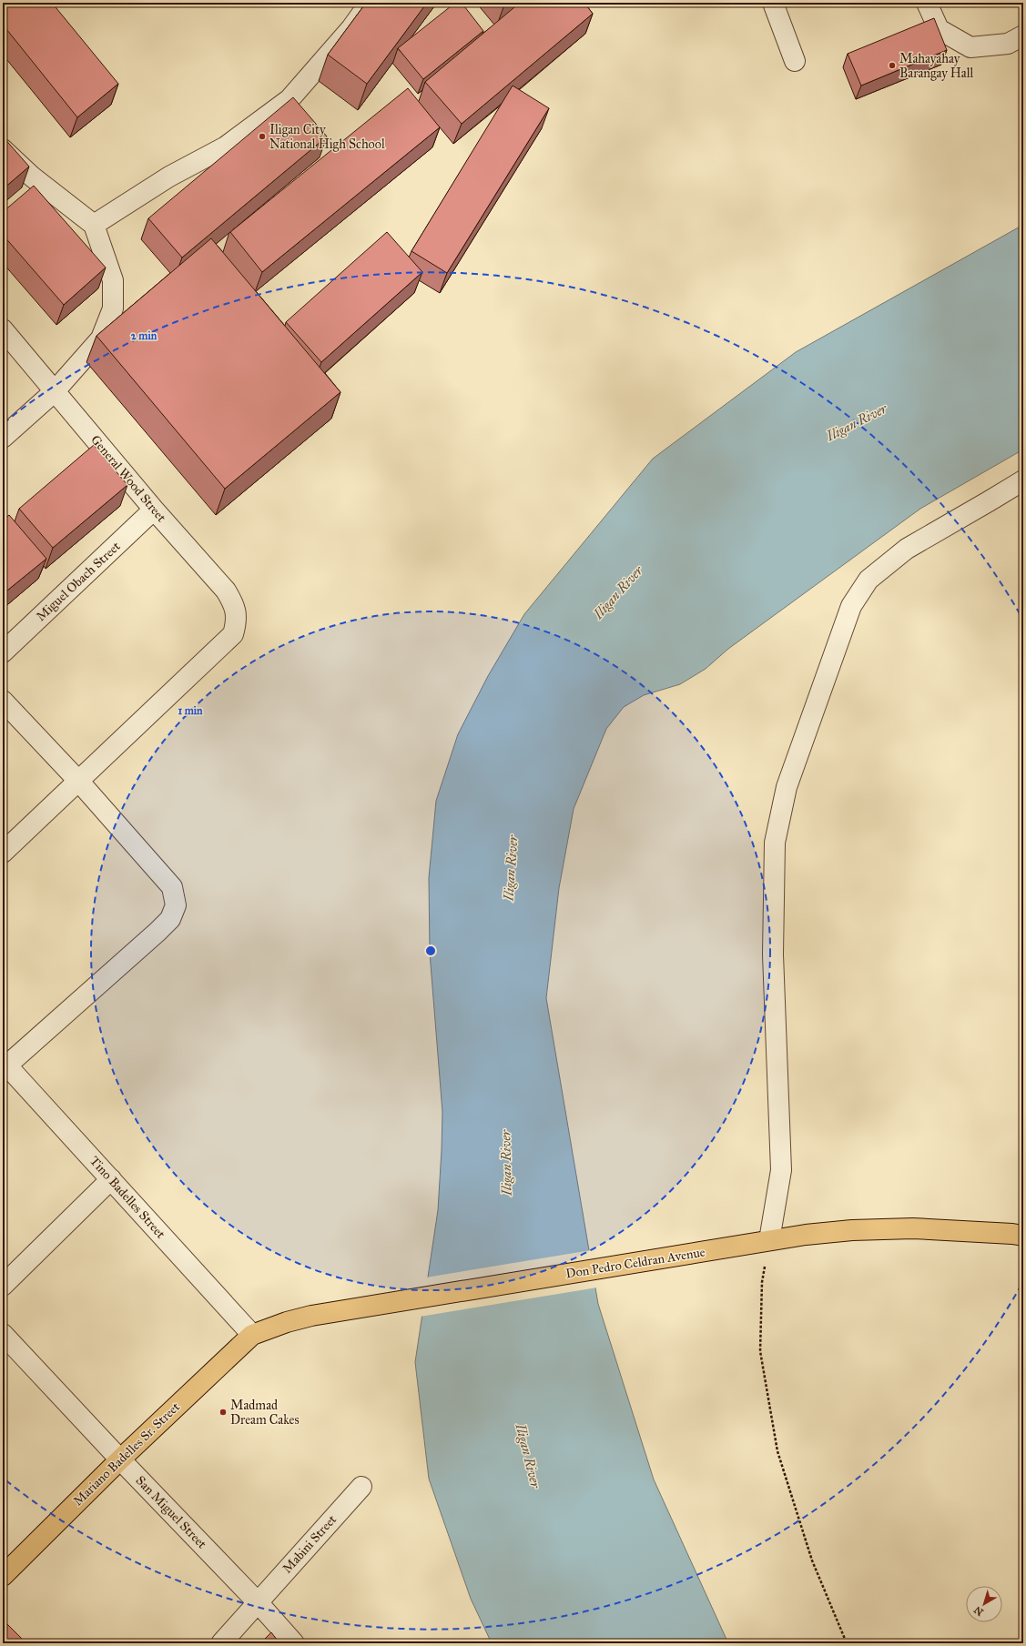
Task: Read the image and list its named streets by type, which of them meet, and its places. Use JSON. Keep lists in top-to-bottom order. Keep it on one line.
{"streets":{"main road":["Don Pedro Celdran Avenue","Mariano Badelles Sr. Street"],"street":["General Wood Street","Miguel Obach Street","Tino Badelles Street","San Miguel Street","Mabini Street"]},"crossings":[["General Wood Street","Miguel Obach Street"],["Tino Badelles Street","Don Pedro Celdran Avenue"],["Tino Badelles Street","Mariano Badelles Sr. Street"],["Don Pedro Celdran Avenue","Mariano Badelles Sr. Street"],["Mariano Badelles Sr. Street","San Miguel Street"],["San Miguel Street","Mabini Street"]],"water":["Iligan River"],"places":["Mahayahay Barangay Hall","Iligan City National High School","Madmad Dream Cakes"],"north":"bottom left","rings":["2 min","1 min"]}
